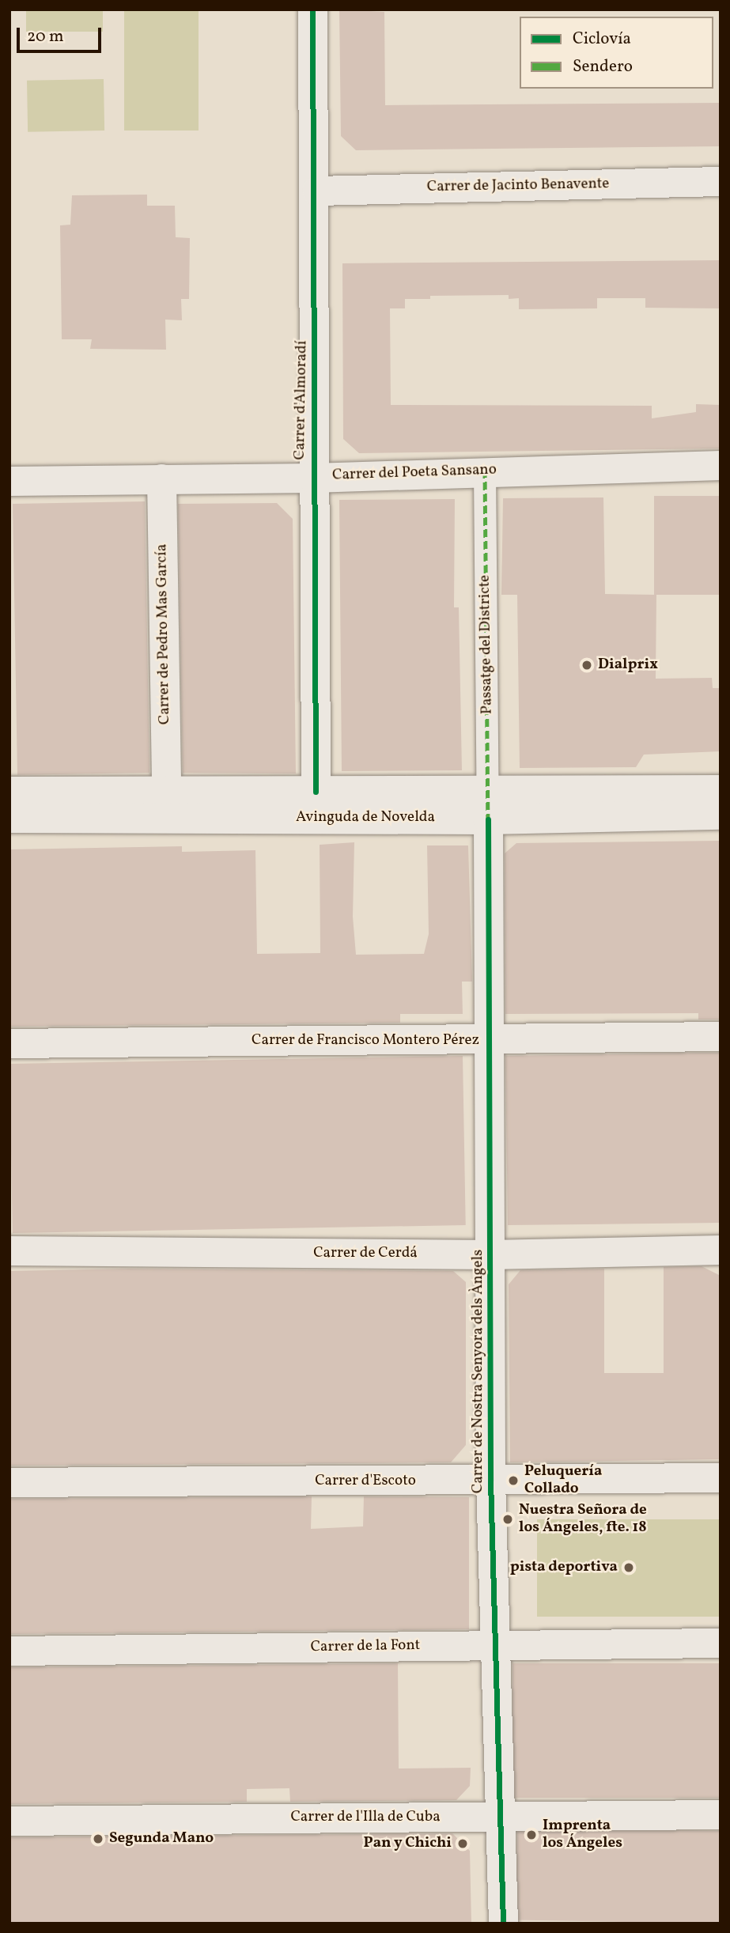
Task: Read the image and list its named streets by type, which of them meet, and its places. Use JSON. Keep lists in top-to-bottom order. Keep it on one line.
{"streets":{"main road":["Avinguda de Novelda"],"street":["Carrer de Jacinto Benavente","Carrer d'Almoradí","Carrer del Poeta Sansano","Carrer de Pedro Mas García","Passatge del Districte","Carrer de Francisco Montero Pérez","Carrer de Cerdá","Carrer de Nostra Senyora dels Àngels","Carrer d'Escoto","Carrer de la Font","Carrer de l'Illa de Cuba"]},"crossings":[["Carrer de Jacinto Benavente","Carrer d'Almoradí"],["Carrer d'Almoradí","Carrer del Poeta Sansano"],["Carrer d'Almoradí","Avinguda de Novelda"],["Carrer del Poeta Sansano","Carrer de Pedro Mas García"],["Carrer del Poeta Sansano","Passatge del Districte"],["Carrer de Pedro Mas García","Avinguda de Novelda"],["Passatge del Districte","Avinguda de Novelda"],["Passatge del Districte","Carrer de Nostra Senyora dels Àngels"],["Avinguda de Novelda","Carrer de Nostra Senyora dels Àngels"],["Carrer de Francisco Montero Pérez","Carrer de Nostra Senyora dels Àngels"],["Carrer de Cerdá","Carrer de Nostra Senyora dels Àngels"],["Carrer de Nostra Senyora dels Àngels","Carrer d'Escoto"],["Carrer de Nostra Senyora dels Àngels","Carrer de la Font"],["Carrer de Nostra Senyora dels Àngels","Carrer de l'Illa de Cuba"]],"places":["Dialprix","Peluquería Collado","Nuestra Señora de los Ángeles, fte. 18","pista deportiva","Imprenta los Ángeles","Segunda Mano","Pan y Chichi"],"legend":["Ciclovía","Sendero"],"scale_bar":"20 m"}
